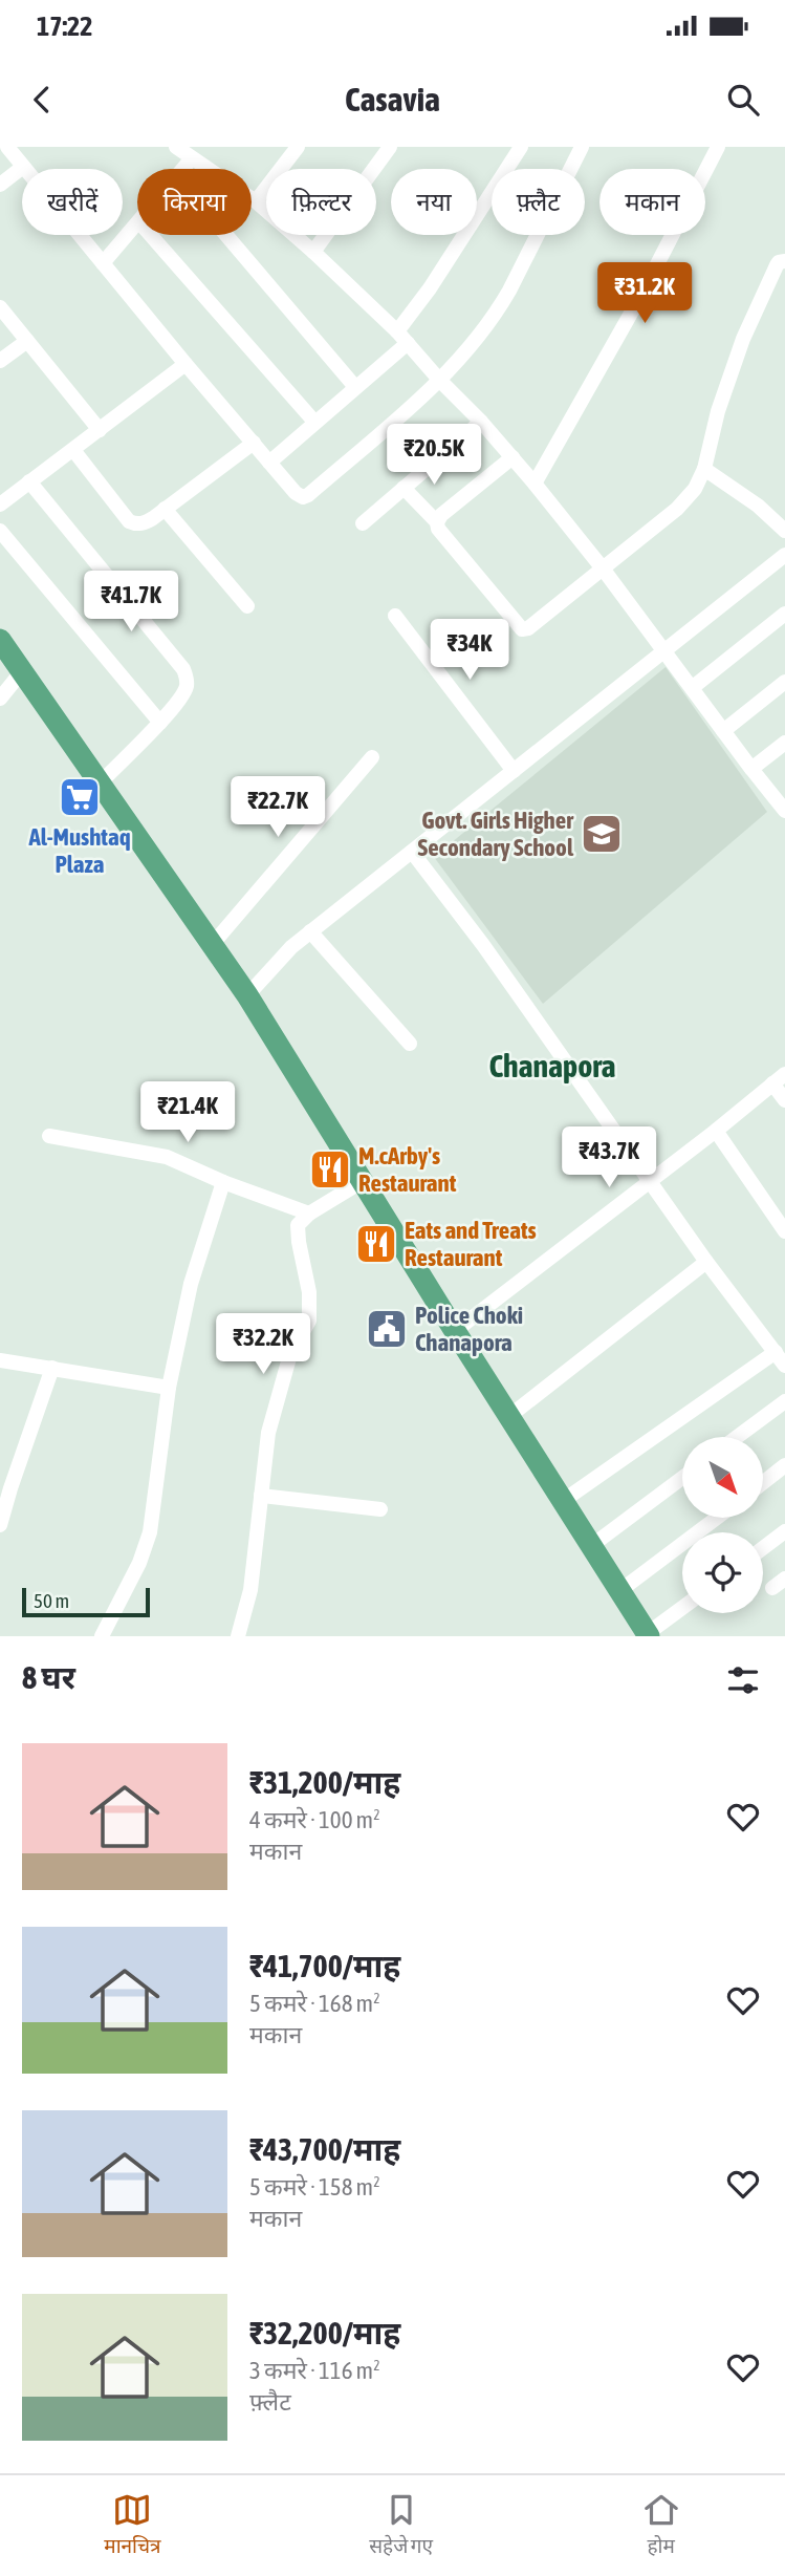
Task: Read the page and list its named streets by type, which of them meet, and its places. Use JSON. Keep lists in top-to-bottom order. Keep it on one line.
{"districts":["Chanapora"],"places":{"supermarket":["Al-Mushtaq Plaza"],"school or university":["Govt. Girls Higher Secondary School"],"restaurant":["M.cArby's Restaurant","Eats and Treats Restaurant"],"public building":["Police Choki Chanapora"]},"scale_bar":"50 m","north":"bottom right","page":{"status":"17:22","header":"Casavia","chip":["खरीदें","किराया","फ़िल्टर","नया","फ़्लैट","मकान"],"price":["₹31.2K","₹20.5K","₹41.7K","₹34K","₹22.7K","₹21.4K","₹43.7K","₹32.2K"],"scale":"50 m","heading":"8 घर","list":[{"name":"₹31,200/माह","note":"4 कमरे · 100 m² · मकान"},{"name":"₹41,700/माह","note":"5 कमरे · 168 m² · मकान"},{"name":"₹43,700/माह","note":"5 कमरे · 158 m² · मकान"},{"name":"₹32,200/माह","note":"3 कमरे · 116 m² · फ़्लैट"}],"tabs":["मानचित्र","सहेजे गए","होम"]}}
